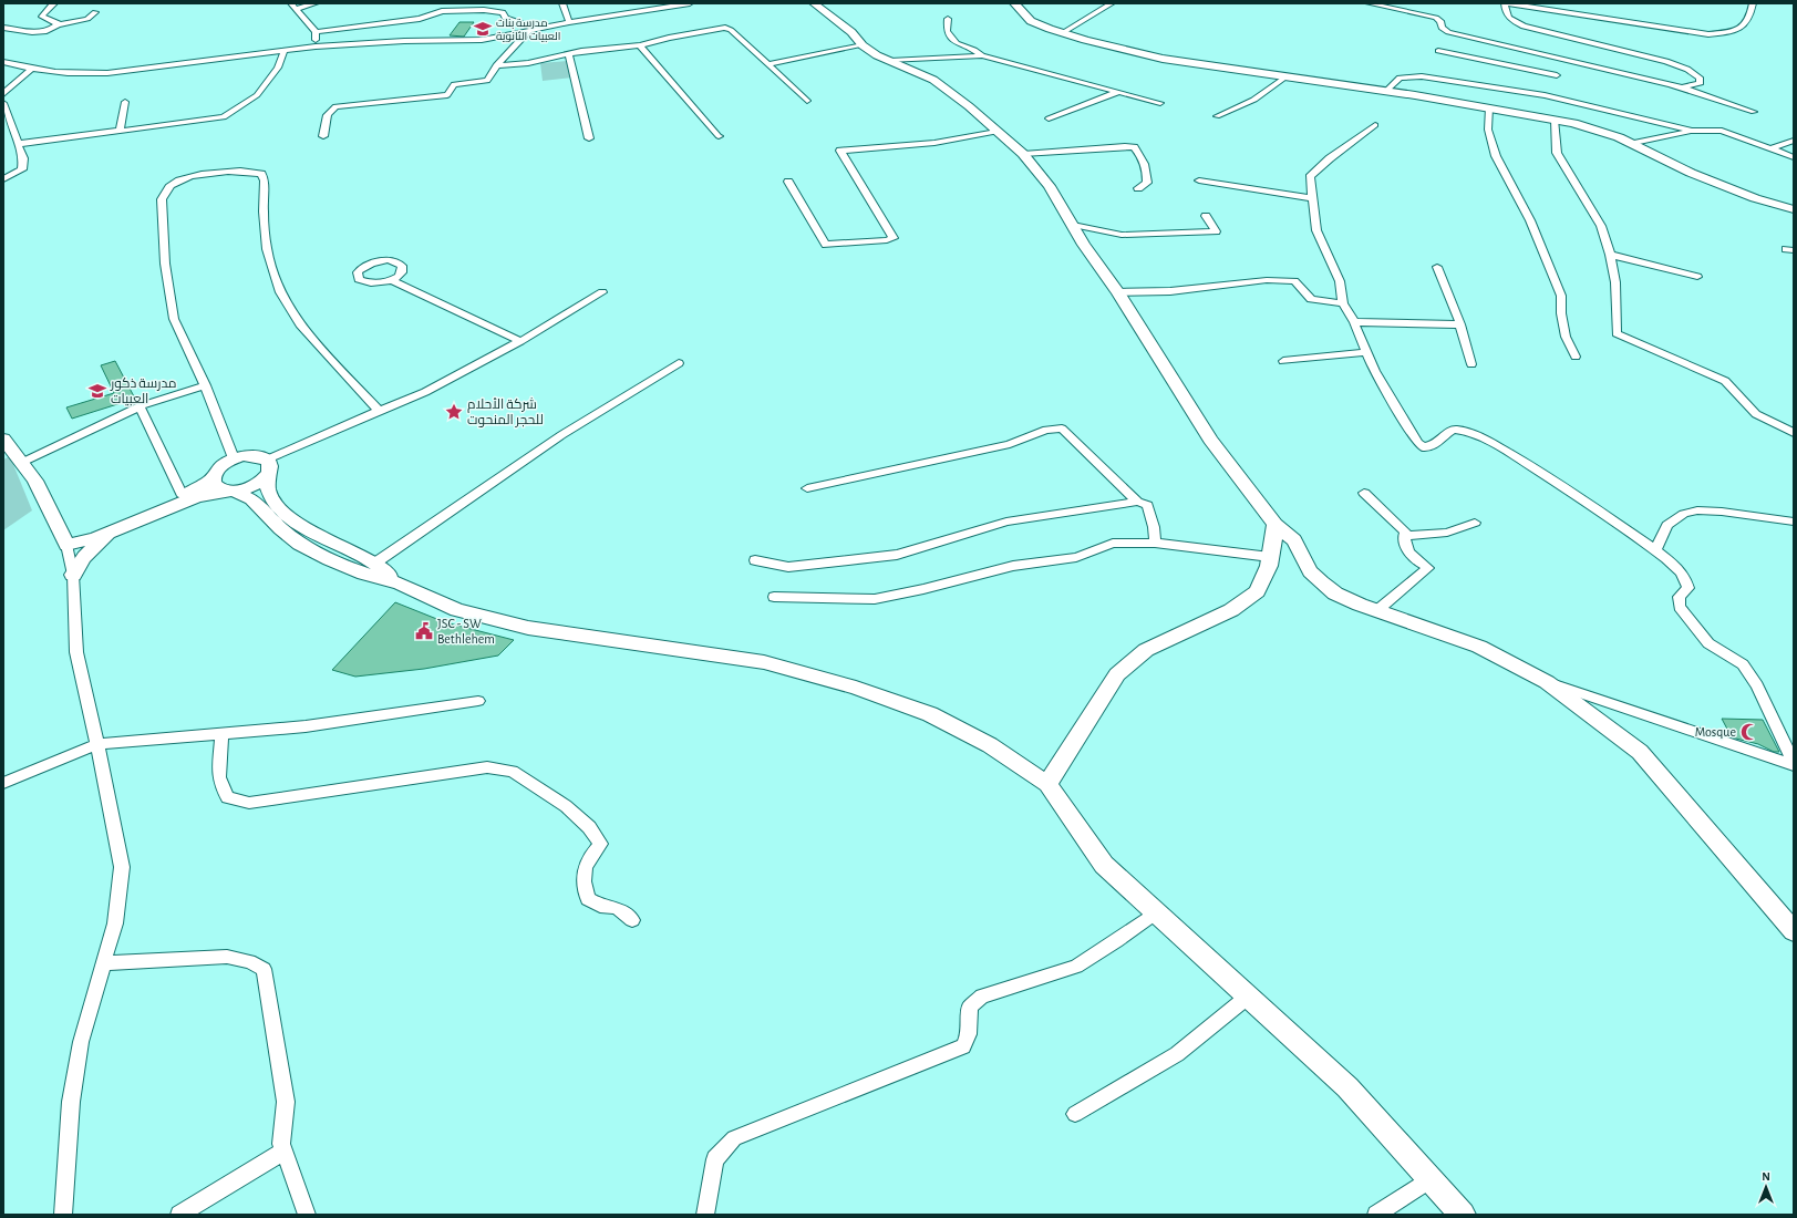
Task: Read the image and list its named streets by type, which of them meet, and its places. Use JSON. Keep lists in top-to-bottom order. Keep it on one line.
{"places":{"school or university":["مدرسة بنات العبيات الثانوية","مدرسة ذكور العبيات"],"place":["شركة الأحلام للحجر المنحوت"],"public building":["JSC - SW Bethlehem"],"mosque":["Mosque"]},"north":"top"}
